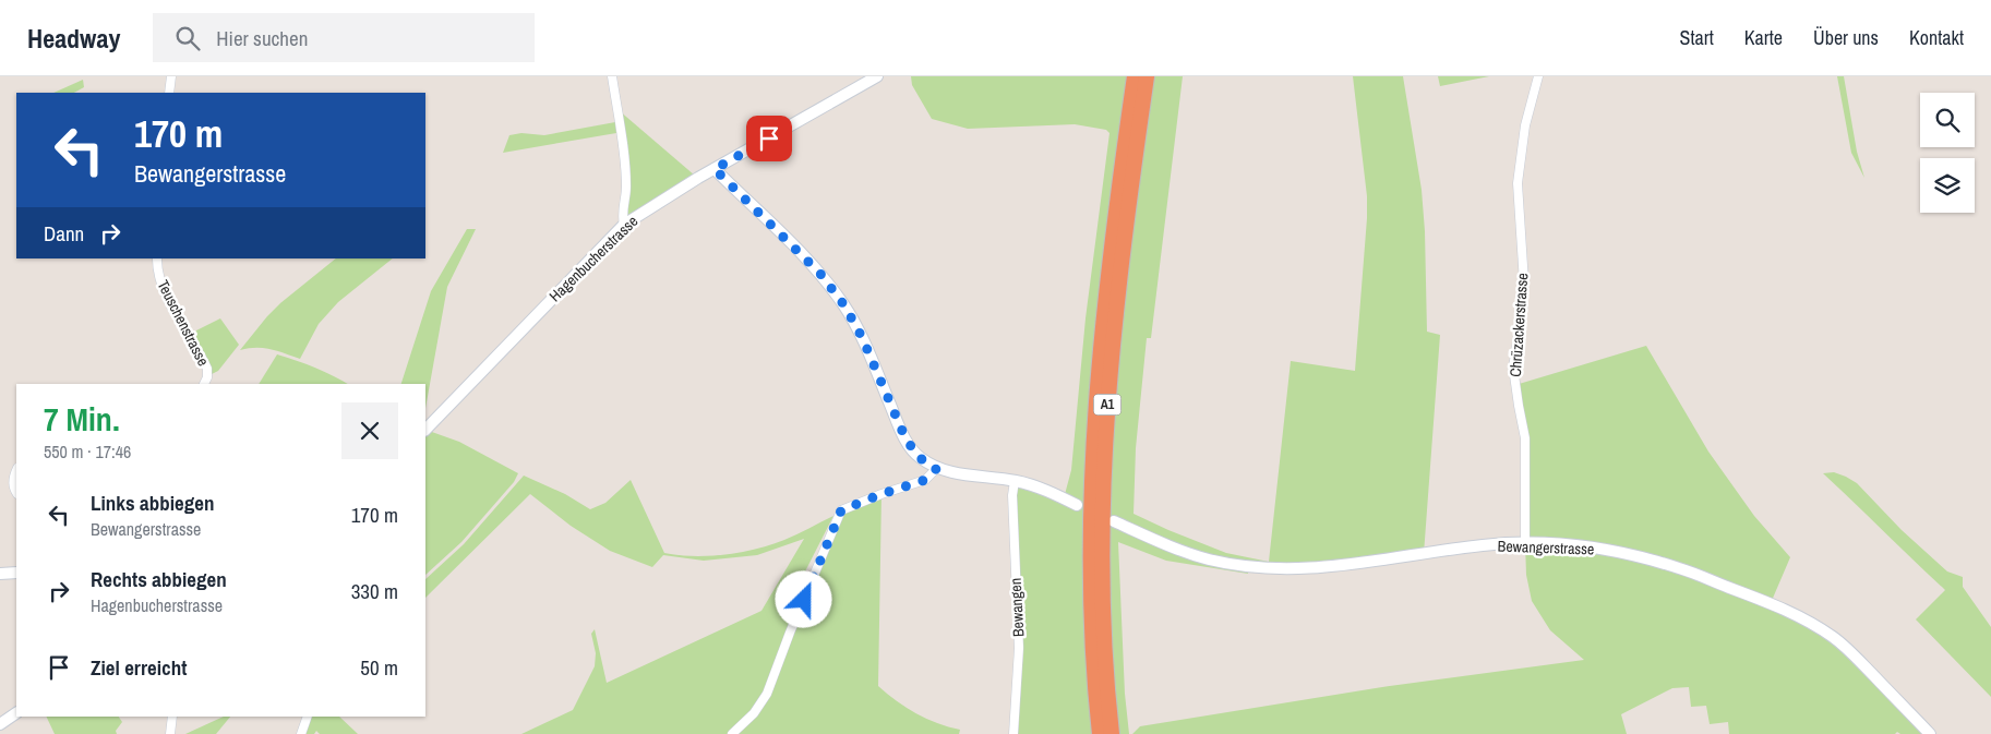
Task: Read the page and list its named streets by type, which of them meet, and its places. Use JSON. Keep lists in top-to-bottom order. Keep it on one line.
{"streets":{"highway":["A1"],"street":["Hagenbucherstrasse","Teuschenstrasse","Chrüzackerstrasse","Bewangerstrasse","Bewangen"]},"crossings":[["Chrüzackerstrasse","Bewangerstrasse"]],"page":{"header":"Headway","search":"Hier suchen","nav":["Start","Karte","Über uns","Kontakt"],"turn":["170 m","Bewangerstrasse"],"then":"Dann","heading":["7 Min.","550 m · 17:46"],"list":[{"name":"Links abbiegen","note":"Bewangerstrasse","value":"170 m"},{"name":"Rechts abbiegen","note":"Hagenbucherstrasse","value":"330 m"},{"name":"Ziel erreicht","value":"50 m"}]}}
